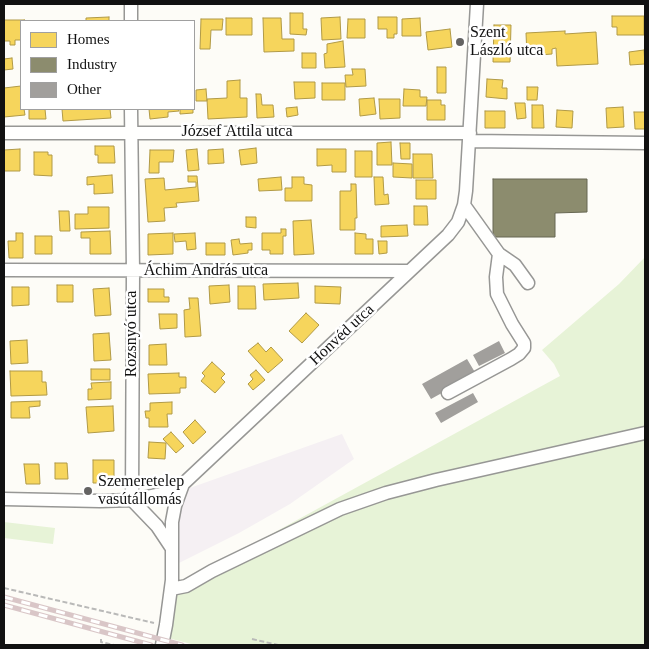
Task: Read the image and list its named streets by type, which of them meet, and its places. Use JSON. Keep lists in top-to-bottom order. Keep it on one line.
{"streets":{"street":["József Attila utca","Áchim András utca","Rozsnyó utca","Honvéd utca"]},"crossings":[["József Attila utca","Rozsnyó utca"],["József Attila utca","Honvéd utca"],["Áchim András utca","Rozsnyó utca"],["Áchim András utca","Honvéd utca"]],"places":["Szent László utca","Szemeretelep vasútállomás"],"legend":["Homes","Industry","Other"]}
